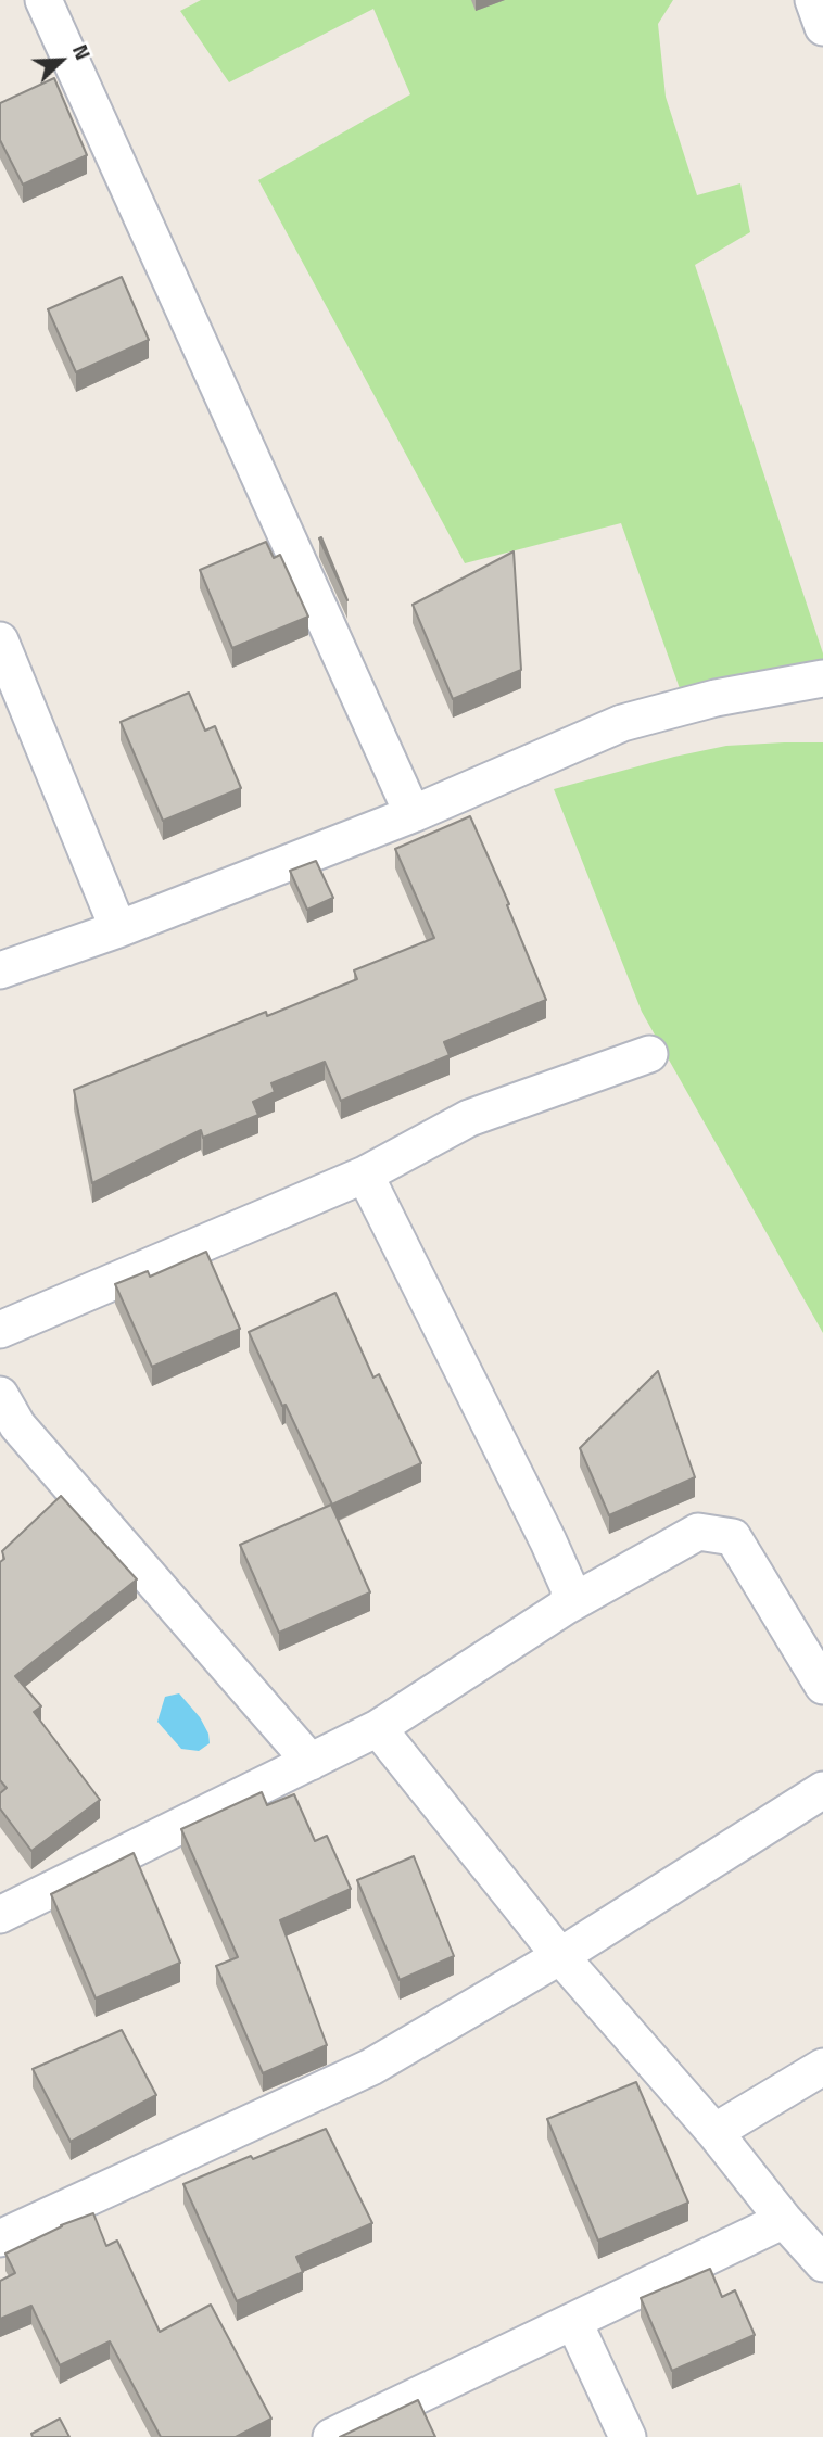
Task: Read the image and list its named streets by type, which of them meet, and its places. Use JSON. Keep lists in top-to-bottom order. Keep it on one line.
{"north":"top right"}
